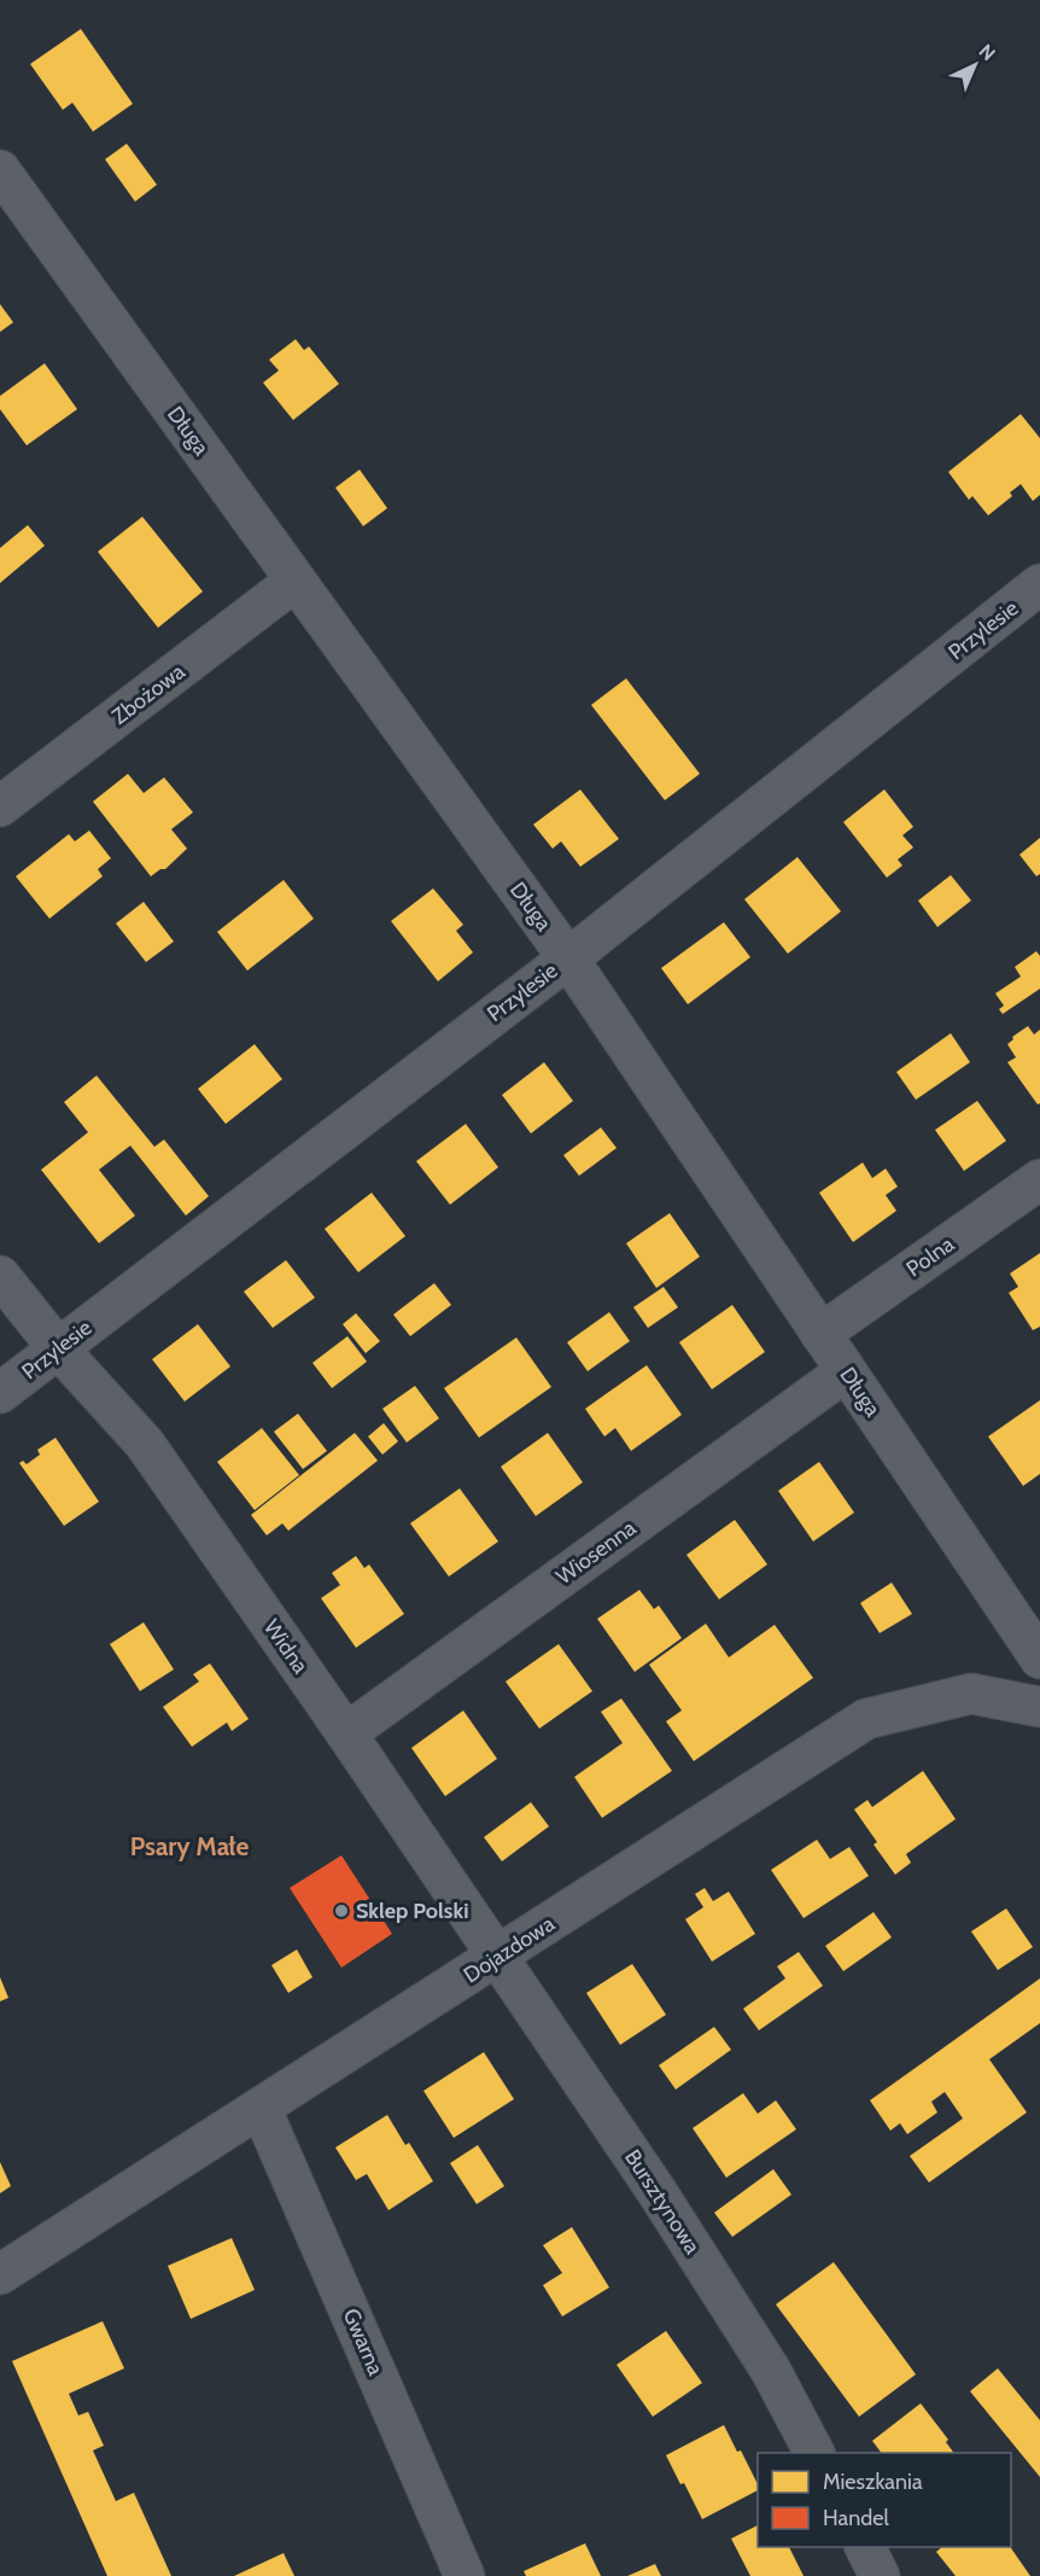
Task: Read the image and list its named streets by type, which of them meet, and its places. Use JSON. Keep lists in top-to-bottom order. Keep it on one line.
{"streets":{"street":["Długa","Przylesie","Zbożowa","Polna","Wiosenna","Widna","Dojazdowa","Bursztynowa","Gwarna"]},"crossings":[["Długa","Przylesie"],["Długa","Zbożowa"],["Długa","Polna"],["Długa","Wiosenna"],["Przylesie","Widna"],["Wiosenna","Widna"],["Widna","Dojazdowa"],["Widna","Bursztynowa"],["Dojazdowa","Bursztynowa"],["Dojazdowa","Gwarna"]],"districts":["Psary Małe"],"places":["Sklep Polski"],"legend":["Mieszkania","Handel"],"north":"top right"}
